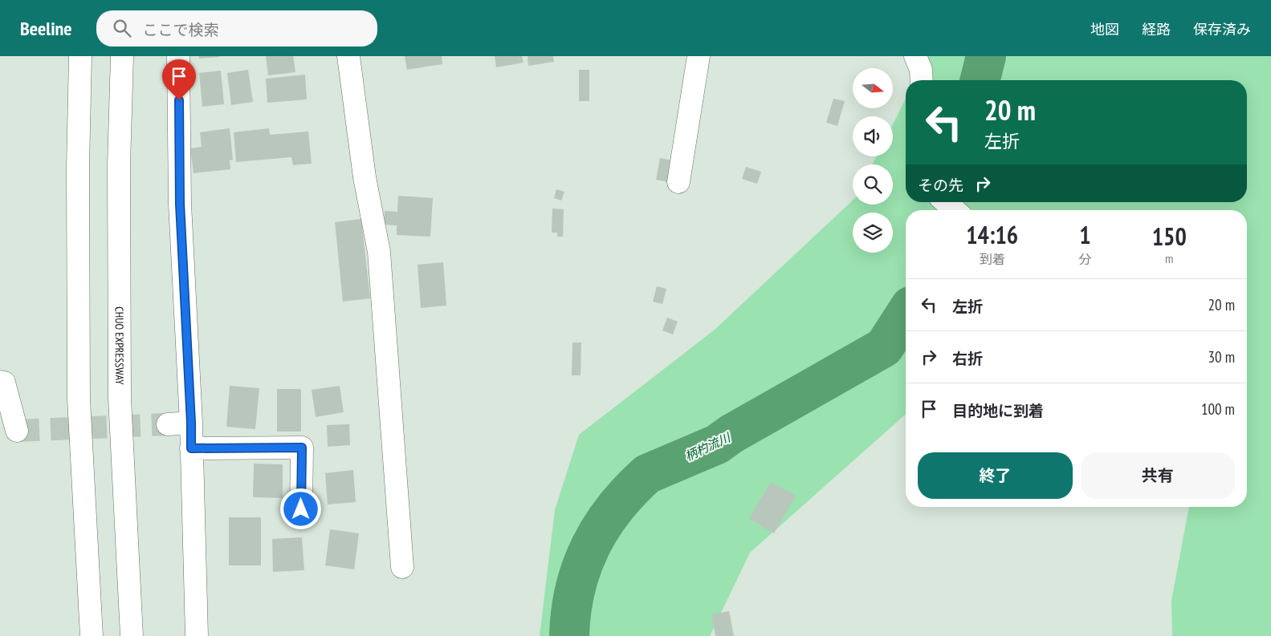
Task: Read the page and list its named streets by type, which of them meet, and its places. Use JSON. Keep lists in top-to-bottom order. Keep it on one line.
{"streets":{"main road":["CHUO EXPRESSWAY"]},"water":["柄杓流川"],"north":"right","page":{"header":"Beeline","search":"ここで検索","nav":["地図","経路","保存済み"],"turn":["20 m","左折"],"then":"その先","eta":["14:16","到着","1","分","150","m"],"list":[{"name":"左折","value":"20 m"},{"name":"右折","value":"30 m"},{"name":"目的地に到着","value":"100 m"}],"buttons":["終了","共有"]}}
